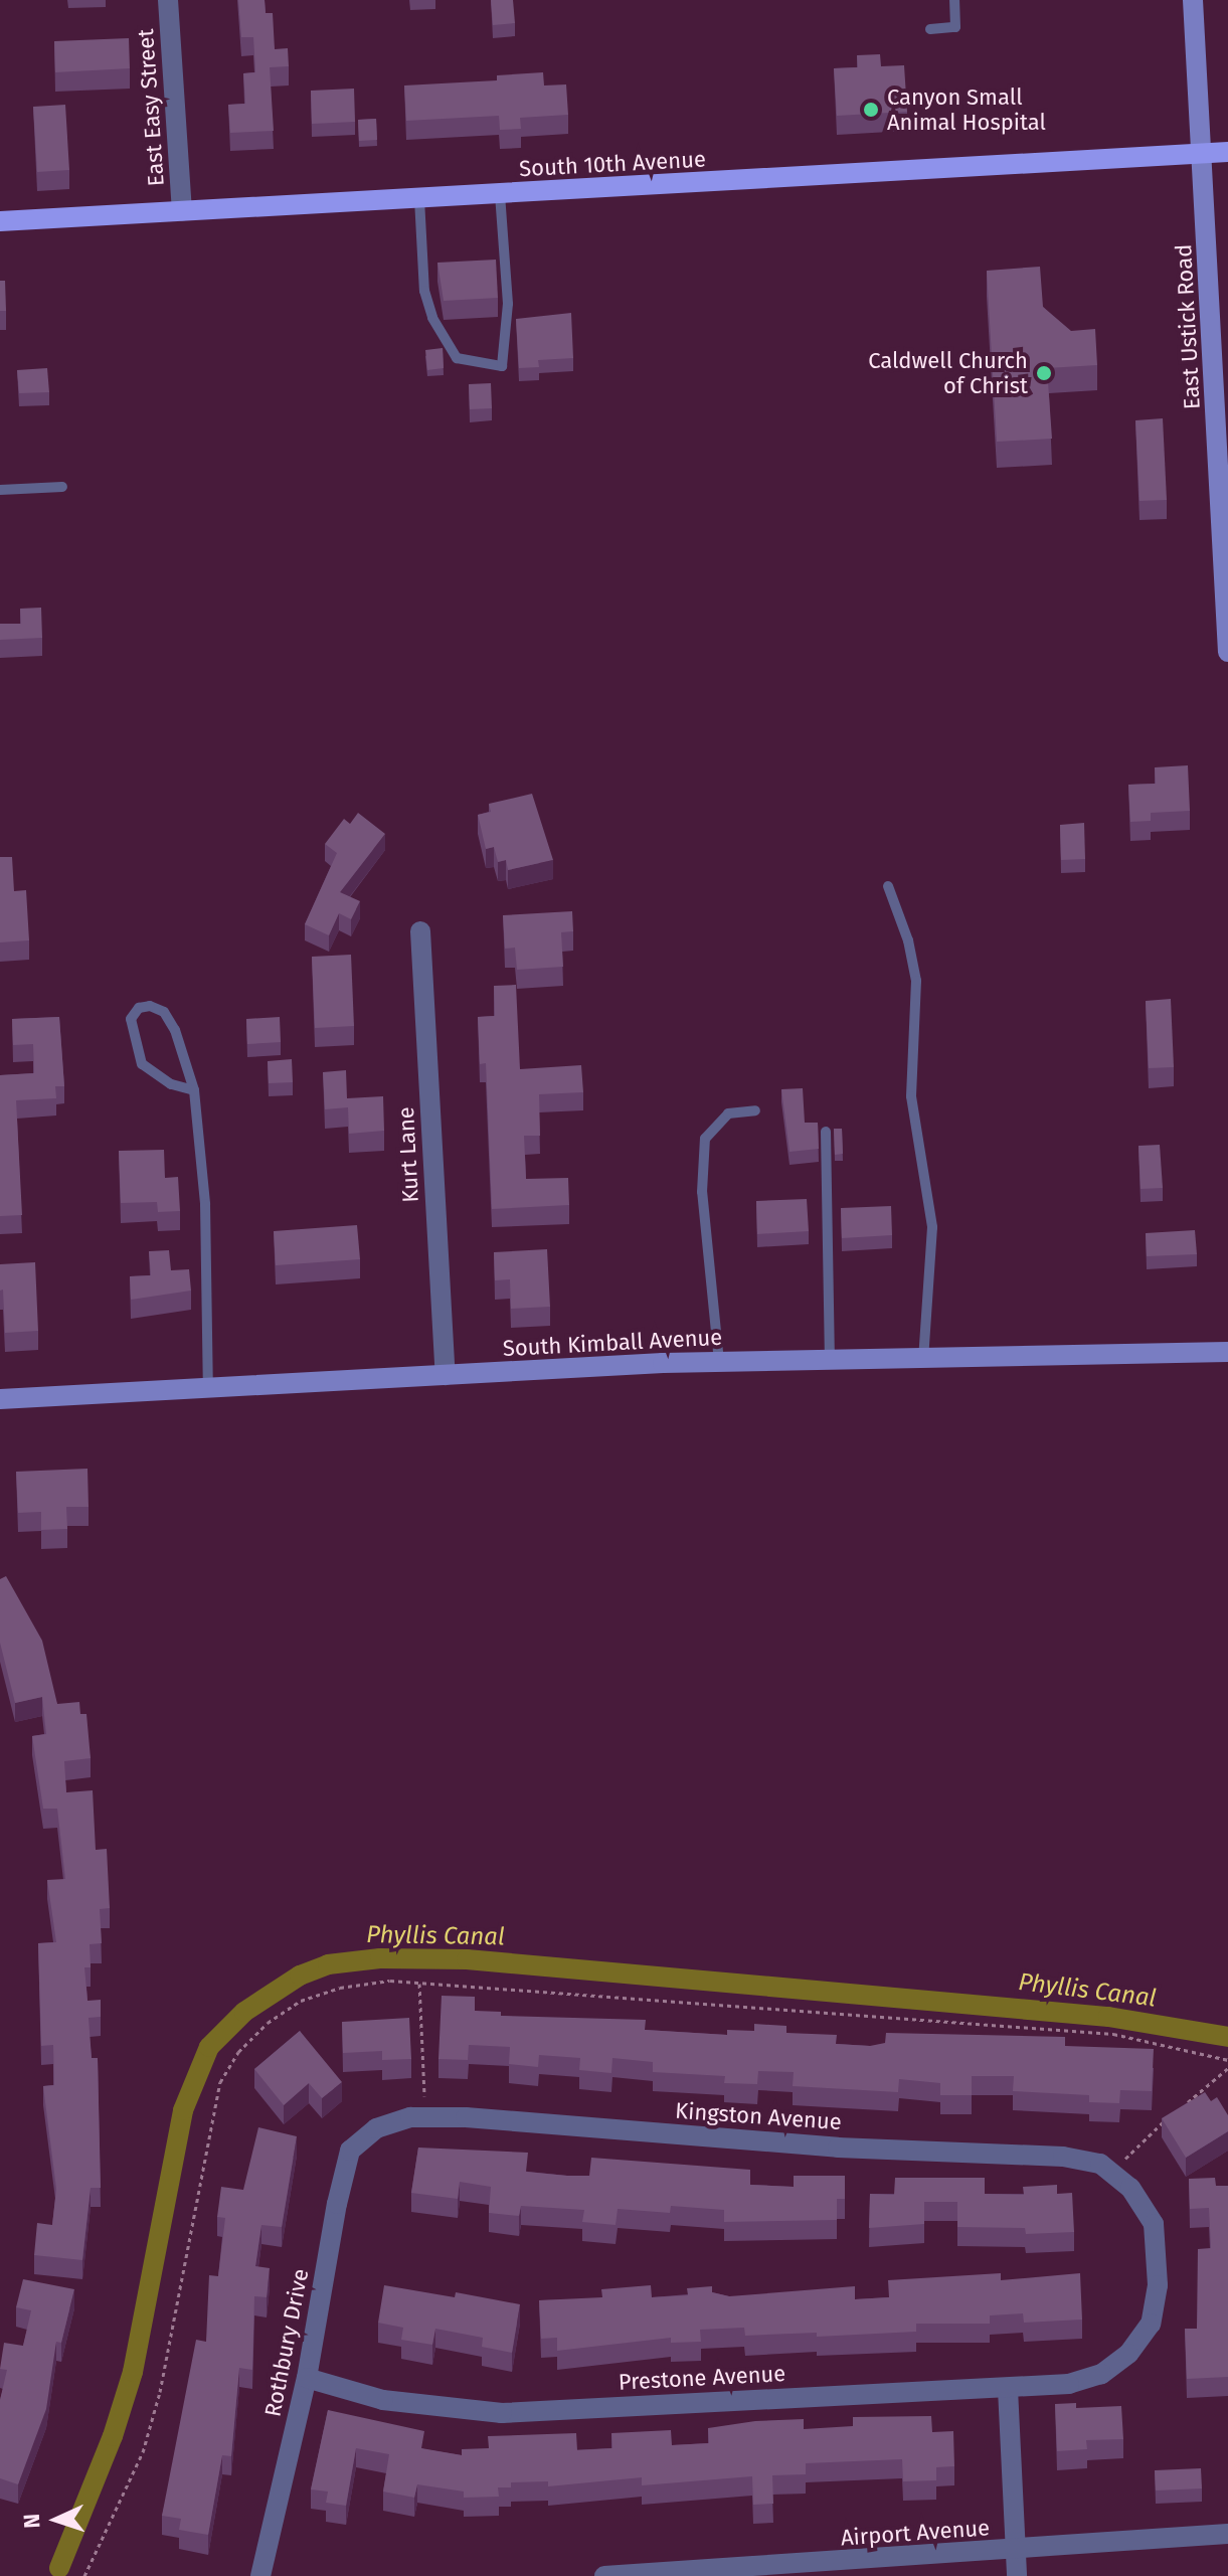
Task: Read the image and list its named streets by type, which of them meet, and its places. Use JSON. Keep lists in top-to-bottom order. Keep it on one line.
{"streets":{"main road":["South 10th Avenue"],"street":["East Easy Street","East Ustick Road","Kurt Lane","South Kimball Avenue","Kingston Avenue","Rothbury Drive","Prestone Avenue","Airport Avenue"]},"crossings":[["East Easy Street","South 10th Avenue"],["South 10th Avenue","East Ustick Road"],["Kurt Lane","South Kimball Avenue"],["Kingston Avenue","Rothbury Drive"],["Kingston Avenue","Prestone Avenue"],["Rothbury Drive","Prestone Avenue"]],"water":["Phyllis Canal"],"places":["Canyon Small Animal Hospital","Caldwell Church of Christ"],"north":"left"}
